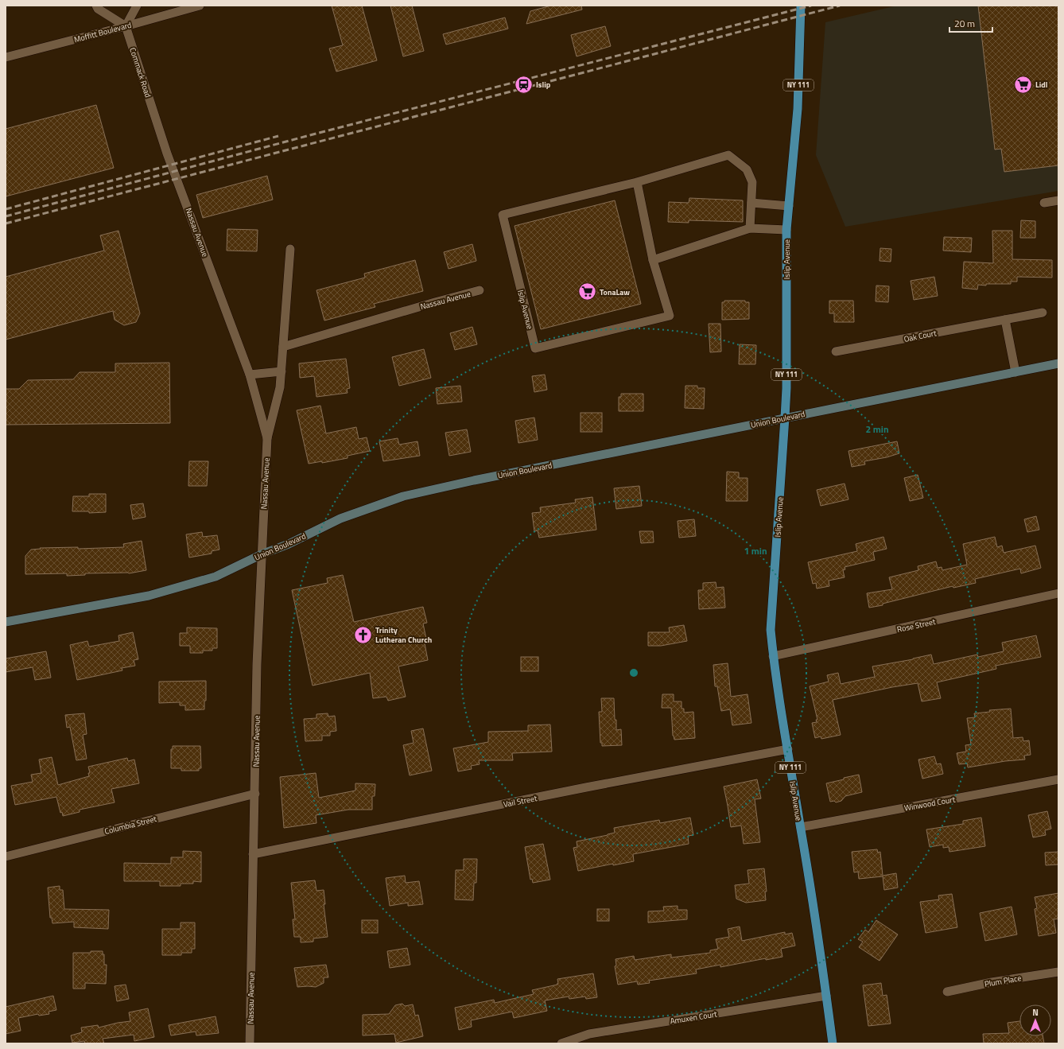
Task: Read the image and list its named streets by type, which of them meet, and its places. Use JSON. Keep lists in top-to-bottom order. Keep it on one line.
{"streets":{"main road":["NY 111","Islip Avenue","Union Boulevard"],"street":["Moffitt Boulevard","Commack Road","Nassau Avenue","Oak Court","Rose Street","Vail Street","Winwood Court","Columbia Street","Plum Place","Amuxen Court"]},"crossings":[["Moffitt Boulevard","Commack Road"],["Commack Road","Nassau Avenue"],["Nassau Avenue","Union Boulevard"],["Nassau Avenue","Vail Street"],["Nassau Avenue","Columbia Street"],["Islip Avenue","Union Boulevard"],["Islip Avenue","Rose Street"],["Islip Avenue","Vail Street"],["Islip Avenue","Winwood Court"],["Islip Avenue","Amuxen Court"]],"places":{"station":["Islip"],"supermarket":["Lidl","TonaLaw"],"church":["Trinity Lutheran Church"]},"scale_bar":"20 m","north":"top","rings":["2 min","1 min"]}
